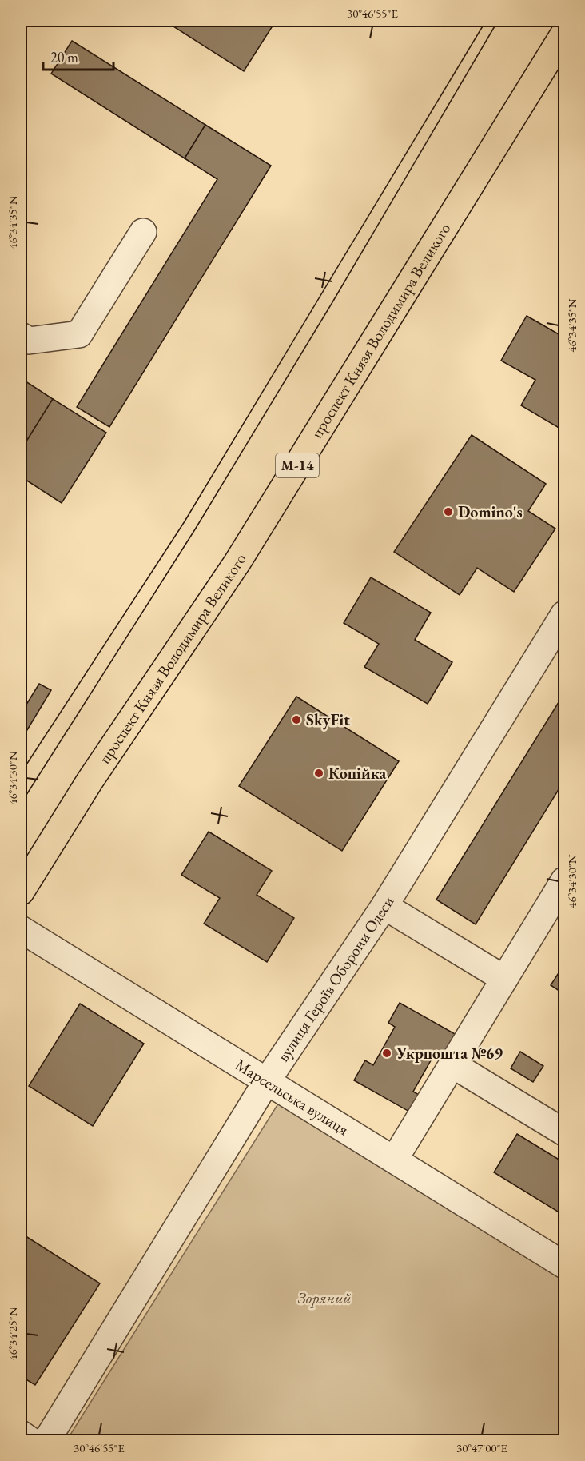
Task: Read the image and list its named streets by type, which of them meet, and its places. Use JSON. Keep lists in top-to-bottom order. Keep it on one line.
{"streets":{"main road":["проспект Князя Володимира Великого","М-14"],"street":["вулиця Героїв Оборони Одеси","Марсельська вулиця"]},"crossings":[["вулиця Героїв Оборони Одеси","Марсельська вулиця"]],"parks":["Зоряний"],"places":["Domino's","SkyFit","Копійка","Укрпошта №69"],"scale_bar":"20 m","coordinates":["30°46'55\"E","46°34'35\"N","46°34'30\"N","46°34'25\"N","30°47'00\"E"]}
